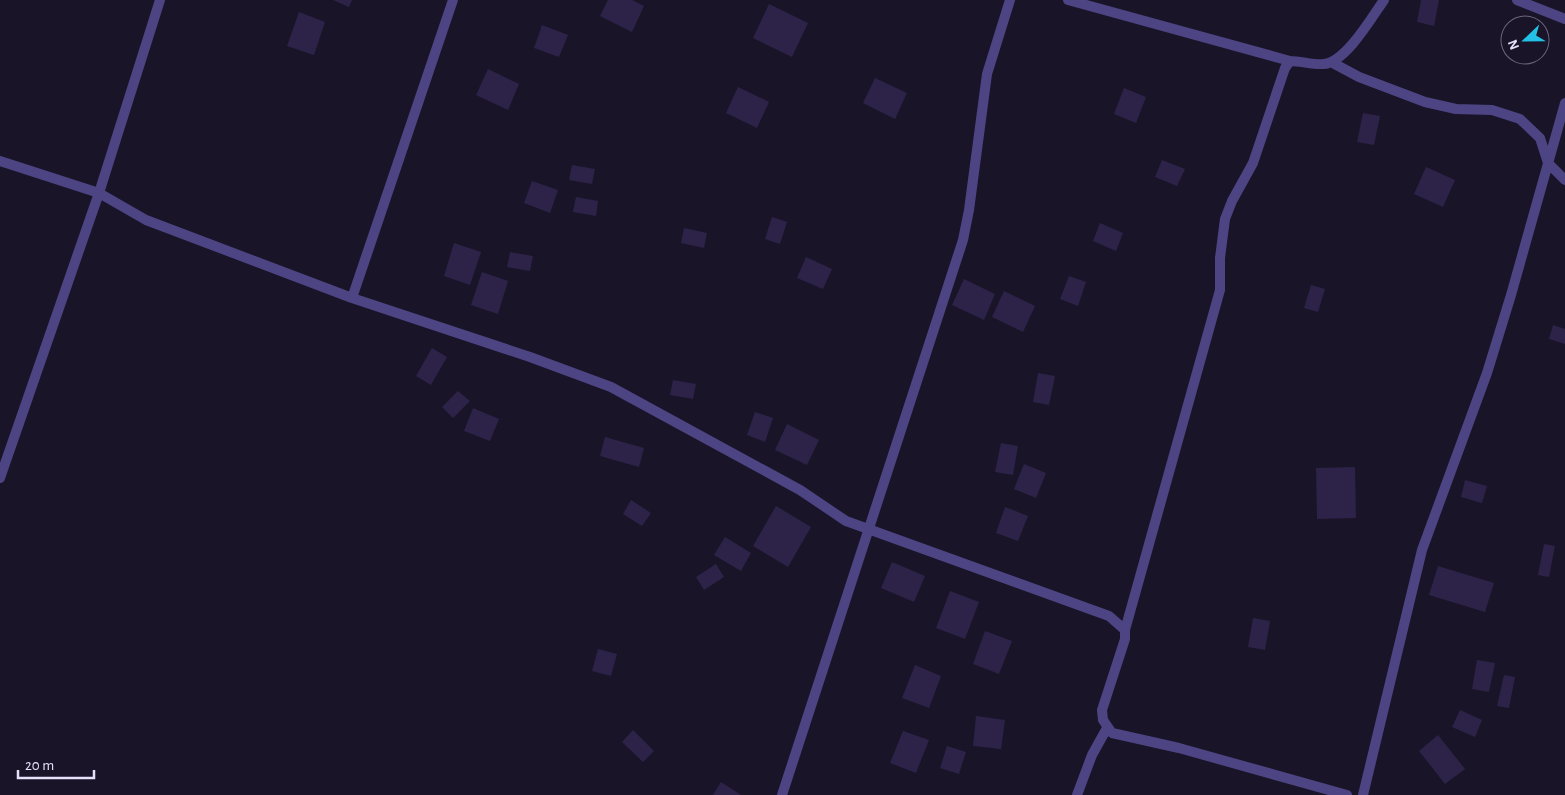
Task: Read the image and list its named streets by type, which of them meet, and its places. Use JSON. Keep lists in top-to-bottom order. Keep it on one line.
{"scale_bar":"20 m","north":"left"}
